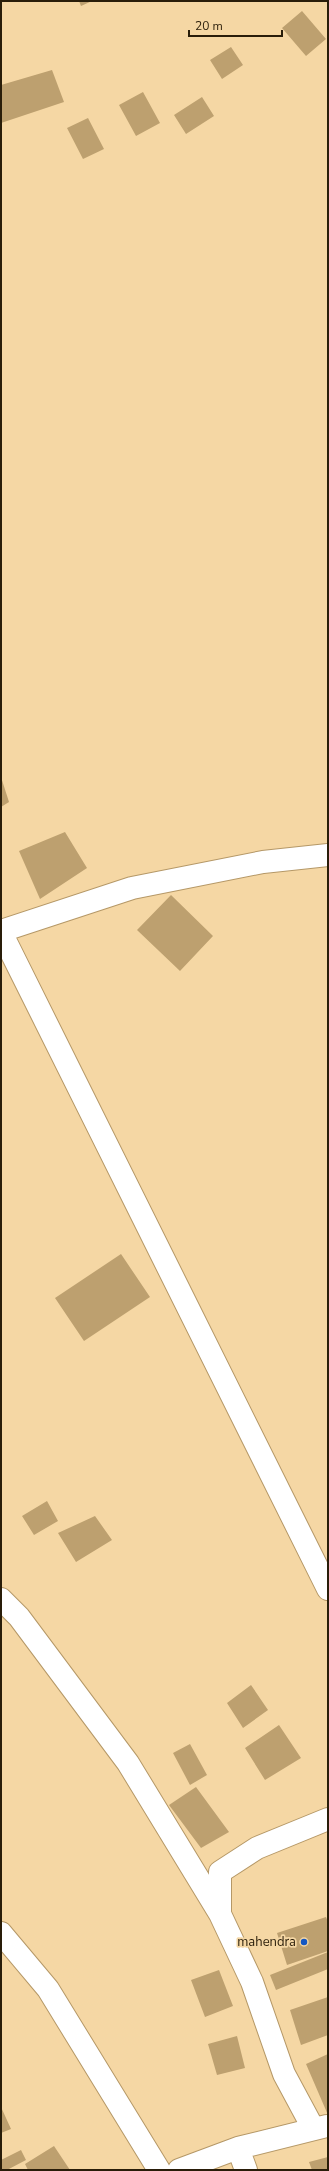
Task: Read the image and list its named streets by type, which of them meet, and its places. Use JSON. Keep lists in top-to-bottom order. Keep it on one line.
{"places":["mahendra"],"scale_bar":"20 m"}
